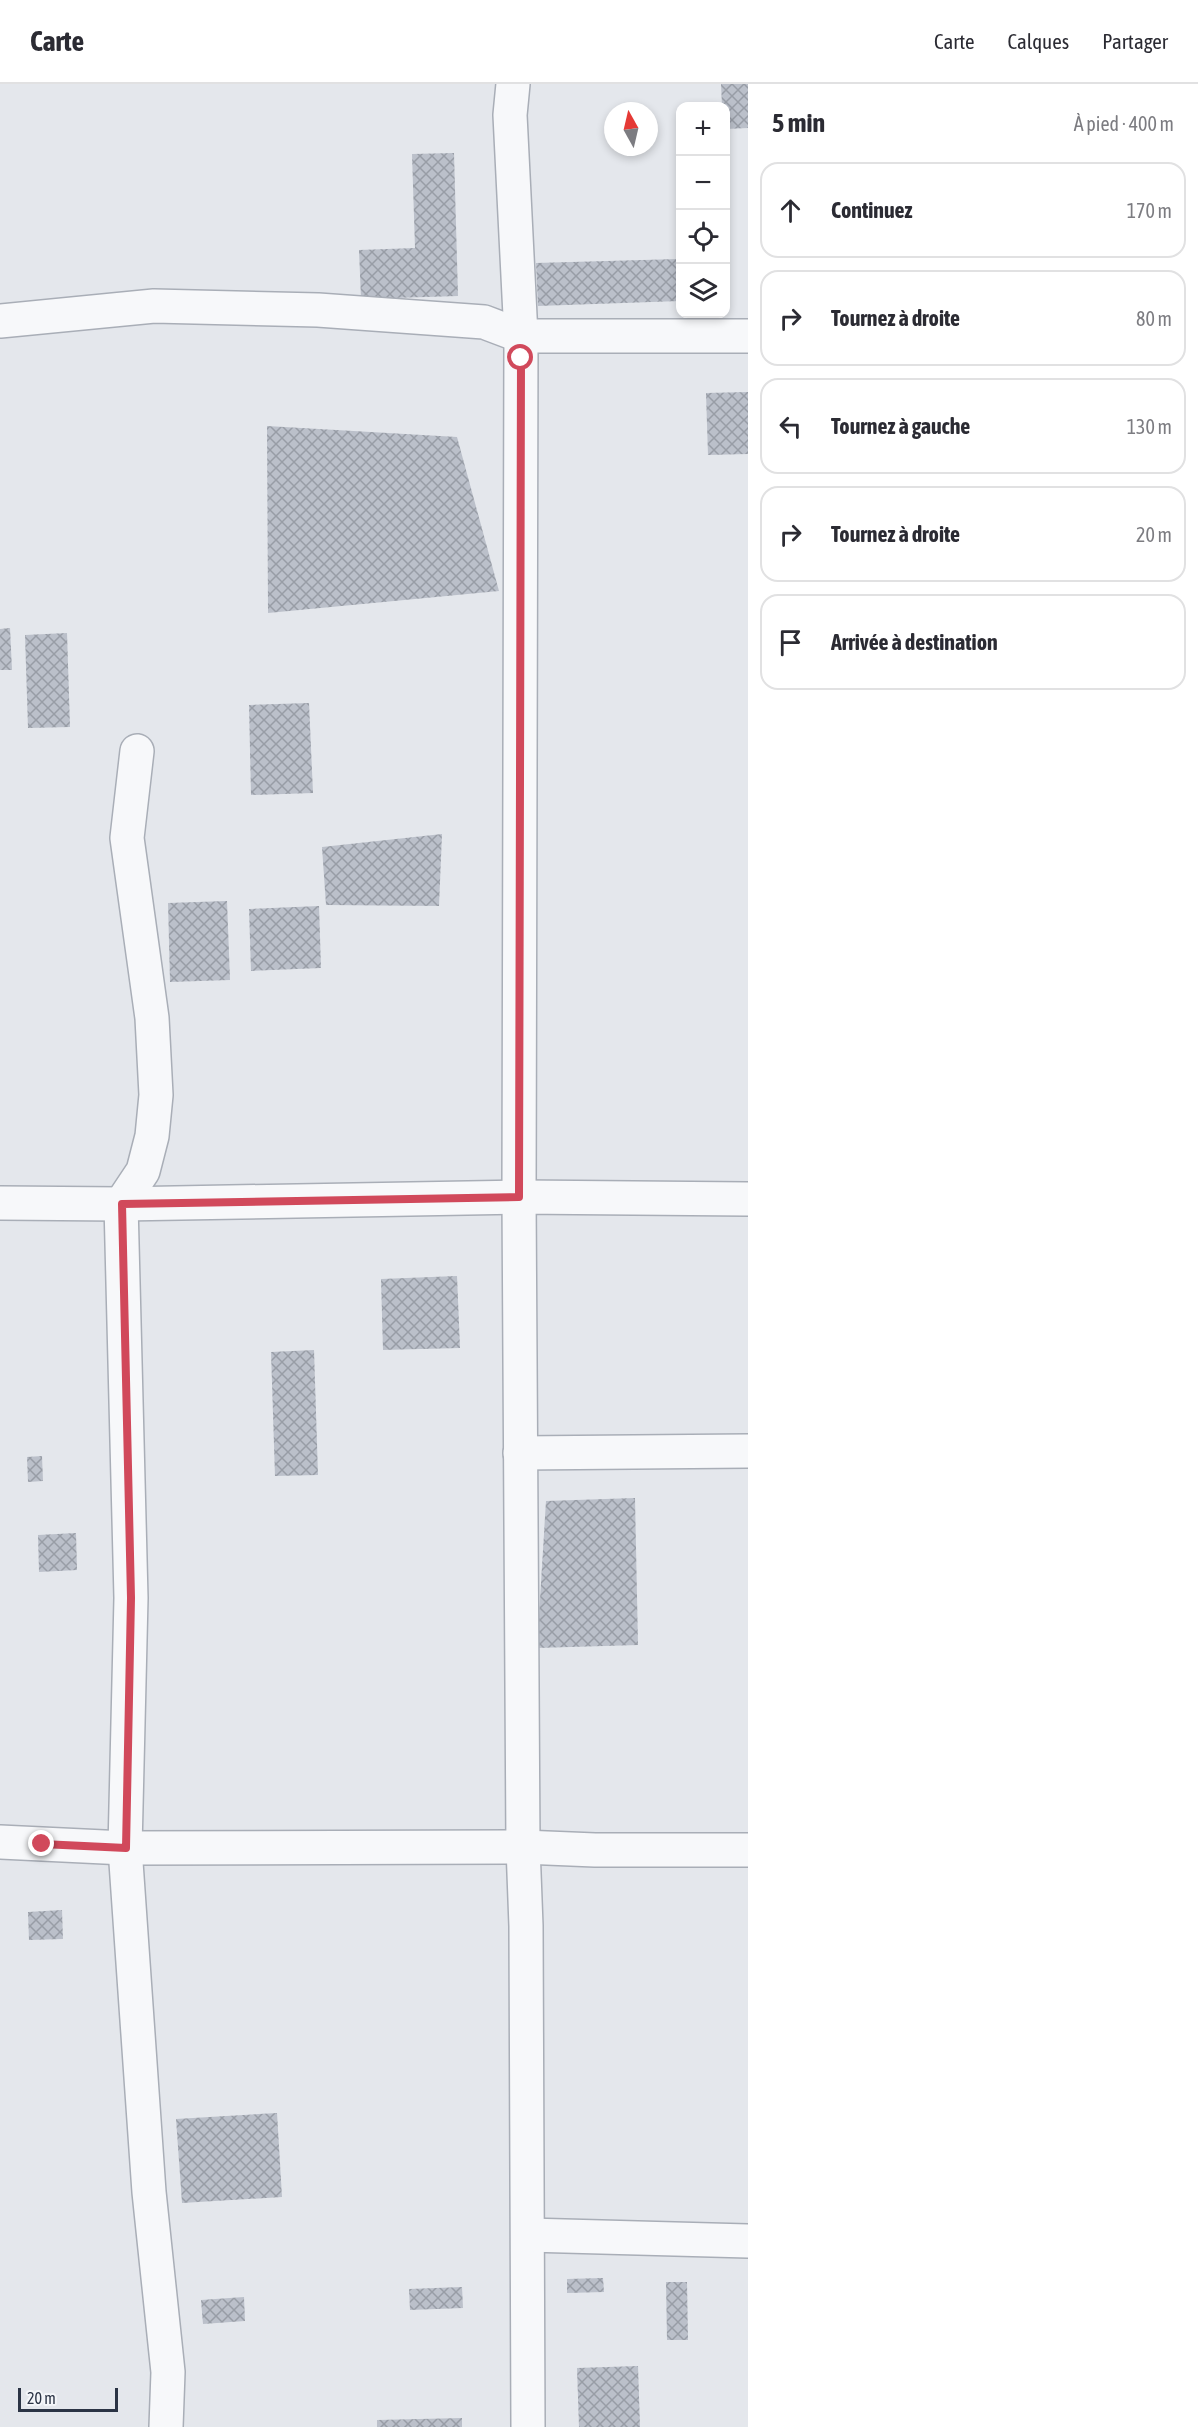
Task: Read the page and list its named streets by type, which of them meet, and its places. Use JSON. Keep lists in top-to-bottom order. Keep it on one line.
{"scale_bar":"20 m","north":"top","page":{"header":"Carte","nav":["Carte","Calques","Partager"],"heading":["5 min","À pied · 400 m"],"map_buttons":["+","−"],"list":[["Continuez","170 m"],["Tournez à droite","80 m"],["Tournez à gauche","130 m"],["Tournez à droite","20 m"],"Arrivée à destination"],"scale":"20 m"}}
